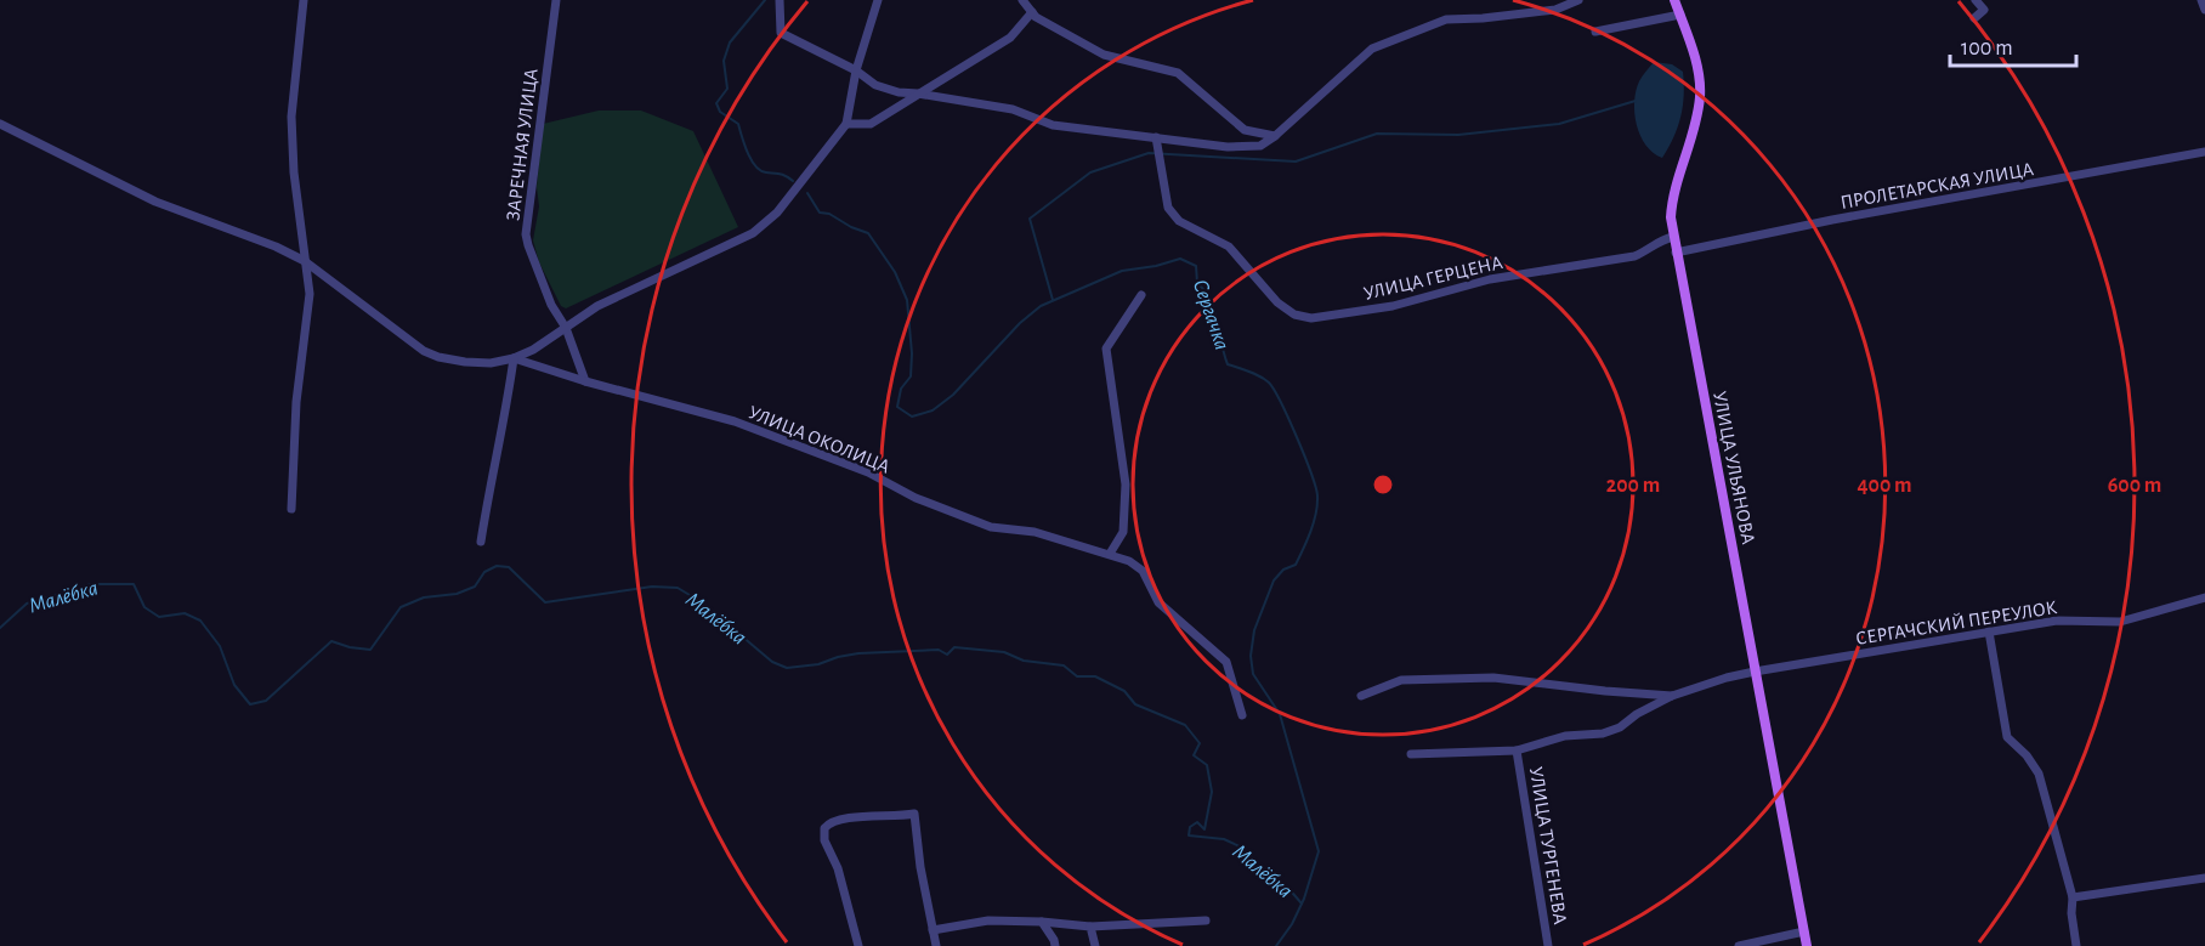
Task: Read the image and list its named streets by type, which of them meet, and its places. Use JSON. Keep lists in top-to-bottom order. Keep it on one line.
{"streets":{"main road":["УЛИЦА УЛЬЯНОВА"],"street":["ЗАРЕЧНАЯ УЛИЦА","ПРОЛЕТАРСКАЯ УЛИЦА","УЛИЦА ГЕРЦЕНА","УЛИЦА ОКОЛИЦА","СЕРГАЧСКИЙ ПЕРЕУЛОК","УЛИЦА ТУРГЕНЕВА"]},"crossings":[["ЗАРЕЧНАЯ УЛИЦА","УЛИЦА ОКОЛИЦА"],["ПРОЛЕТАРСКАЯ УЛИЦА","УЛИЦА УЛЬЯНОВА"],["УЛИЦА ГЕРЦЕНА","УЛИЦА УЛЬЯНОВА"],["УЛИЦА УЛЬЯНОВА","СЕРГАЧСКИЙ ПЕРЕУЛОК"]],"water":["Сергачка","Малёбка"],"scale_bar":"100 m","rings":["200 m","400 m","600 m"]}
